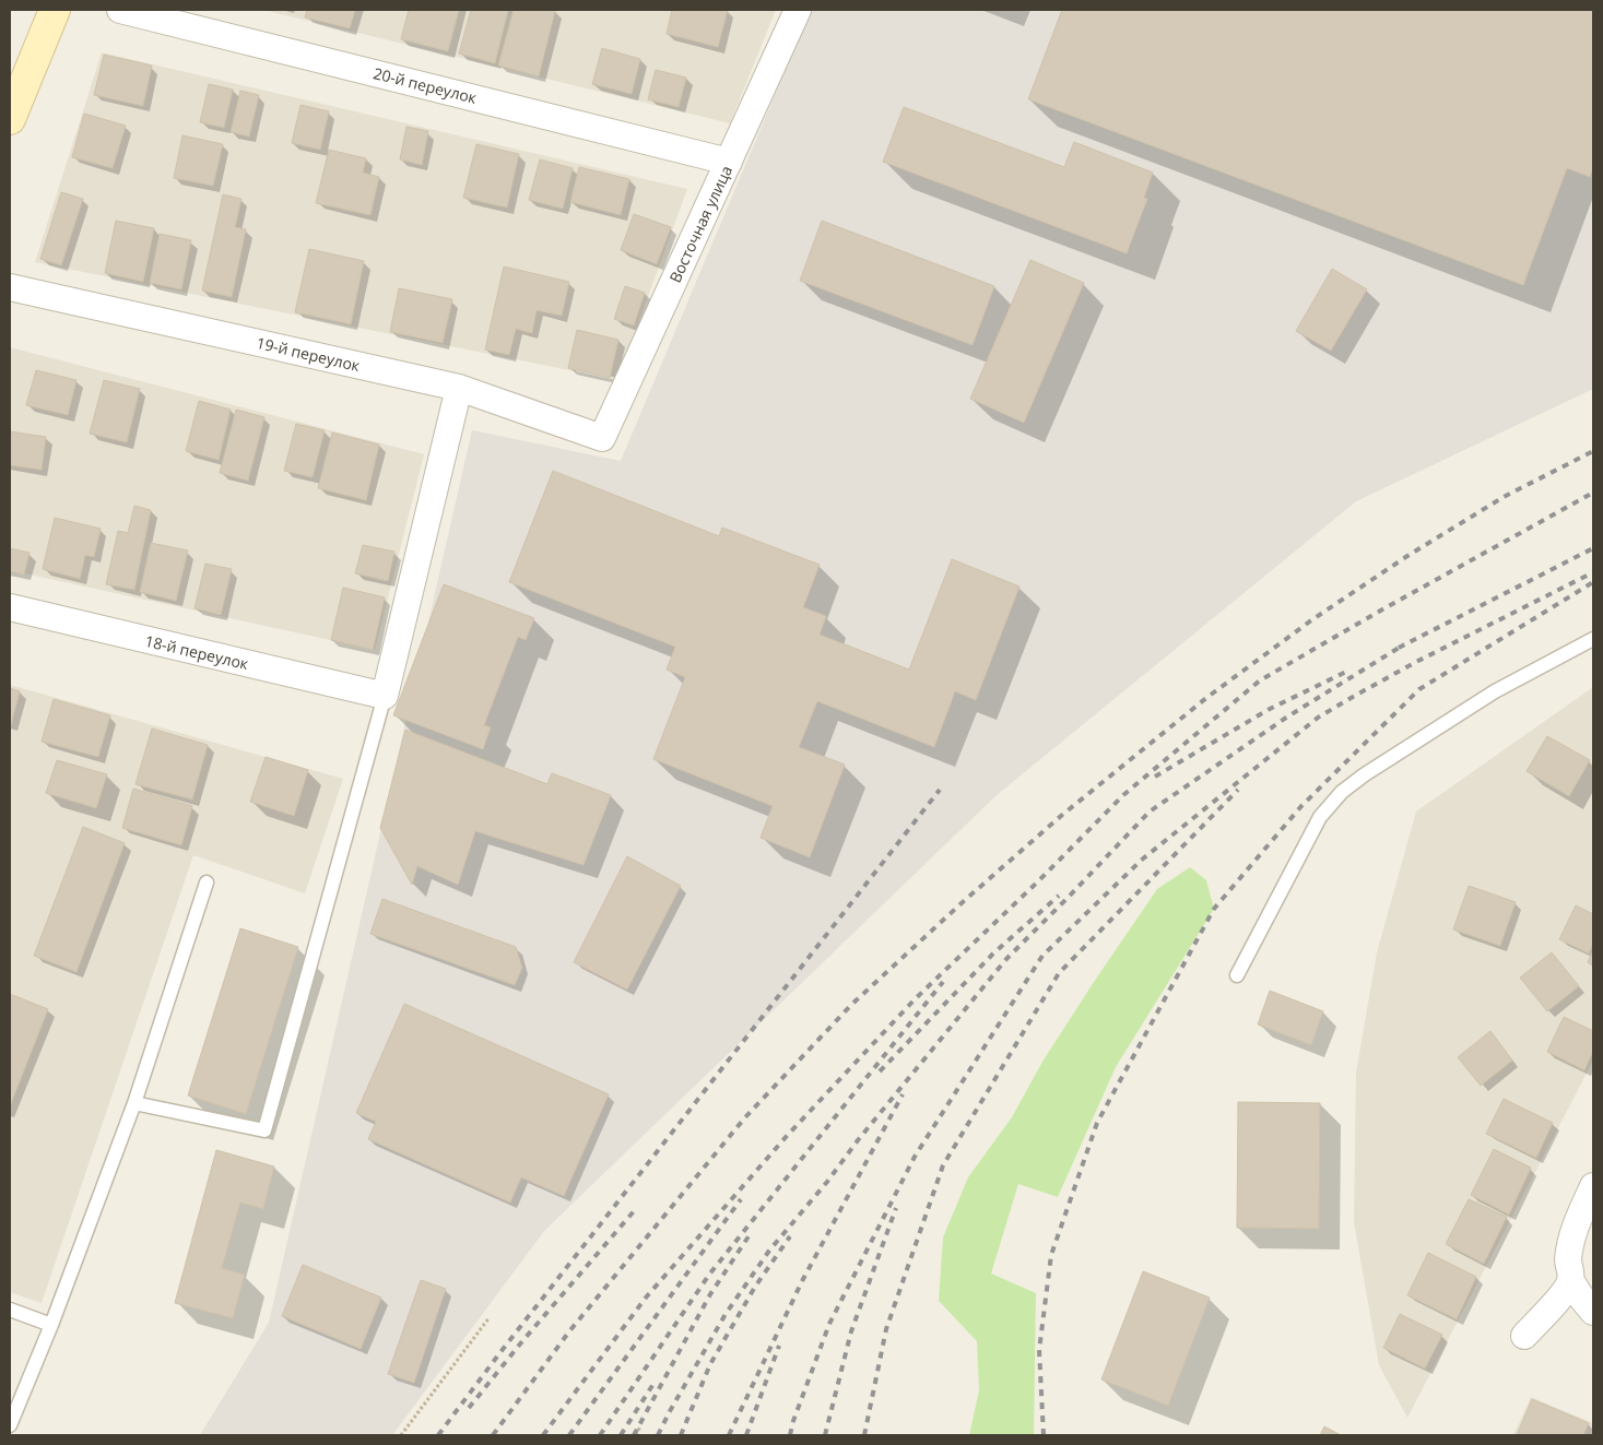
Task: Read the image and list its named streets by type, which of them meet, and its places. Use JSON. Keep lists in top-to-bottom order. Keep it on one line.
{"streets":{"street":["20-й переулок","Восточная улица","19-й переулок","18-й переулок"]},"crossings":[["20-й переулок","Восточная улица"],["Восточная улица","19-й переулок"]]}
